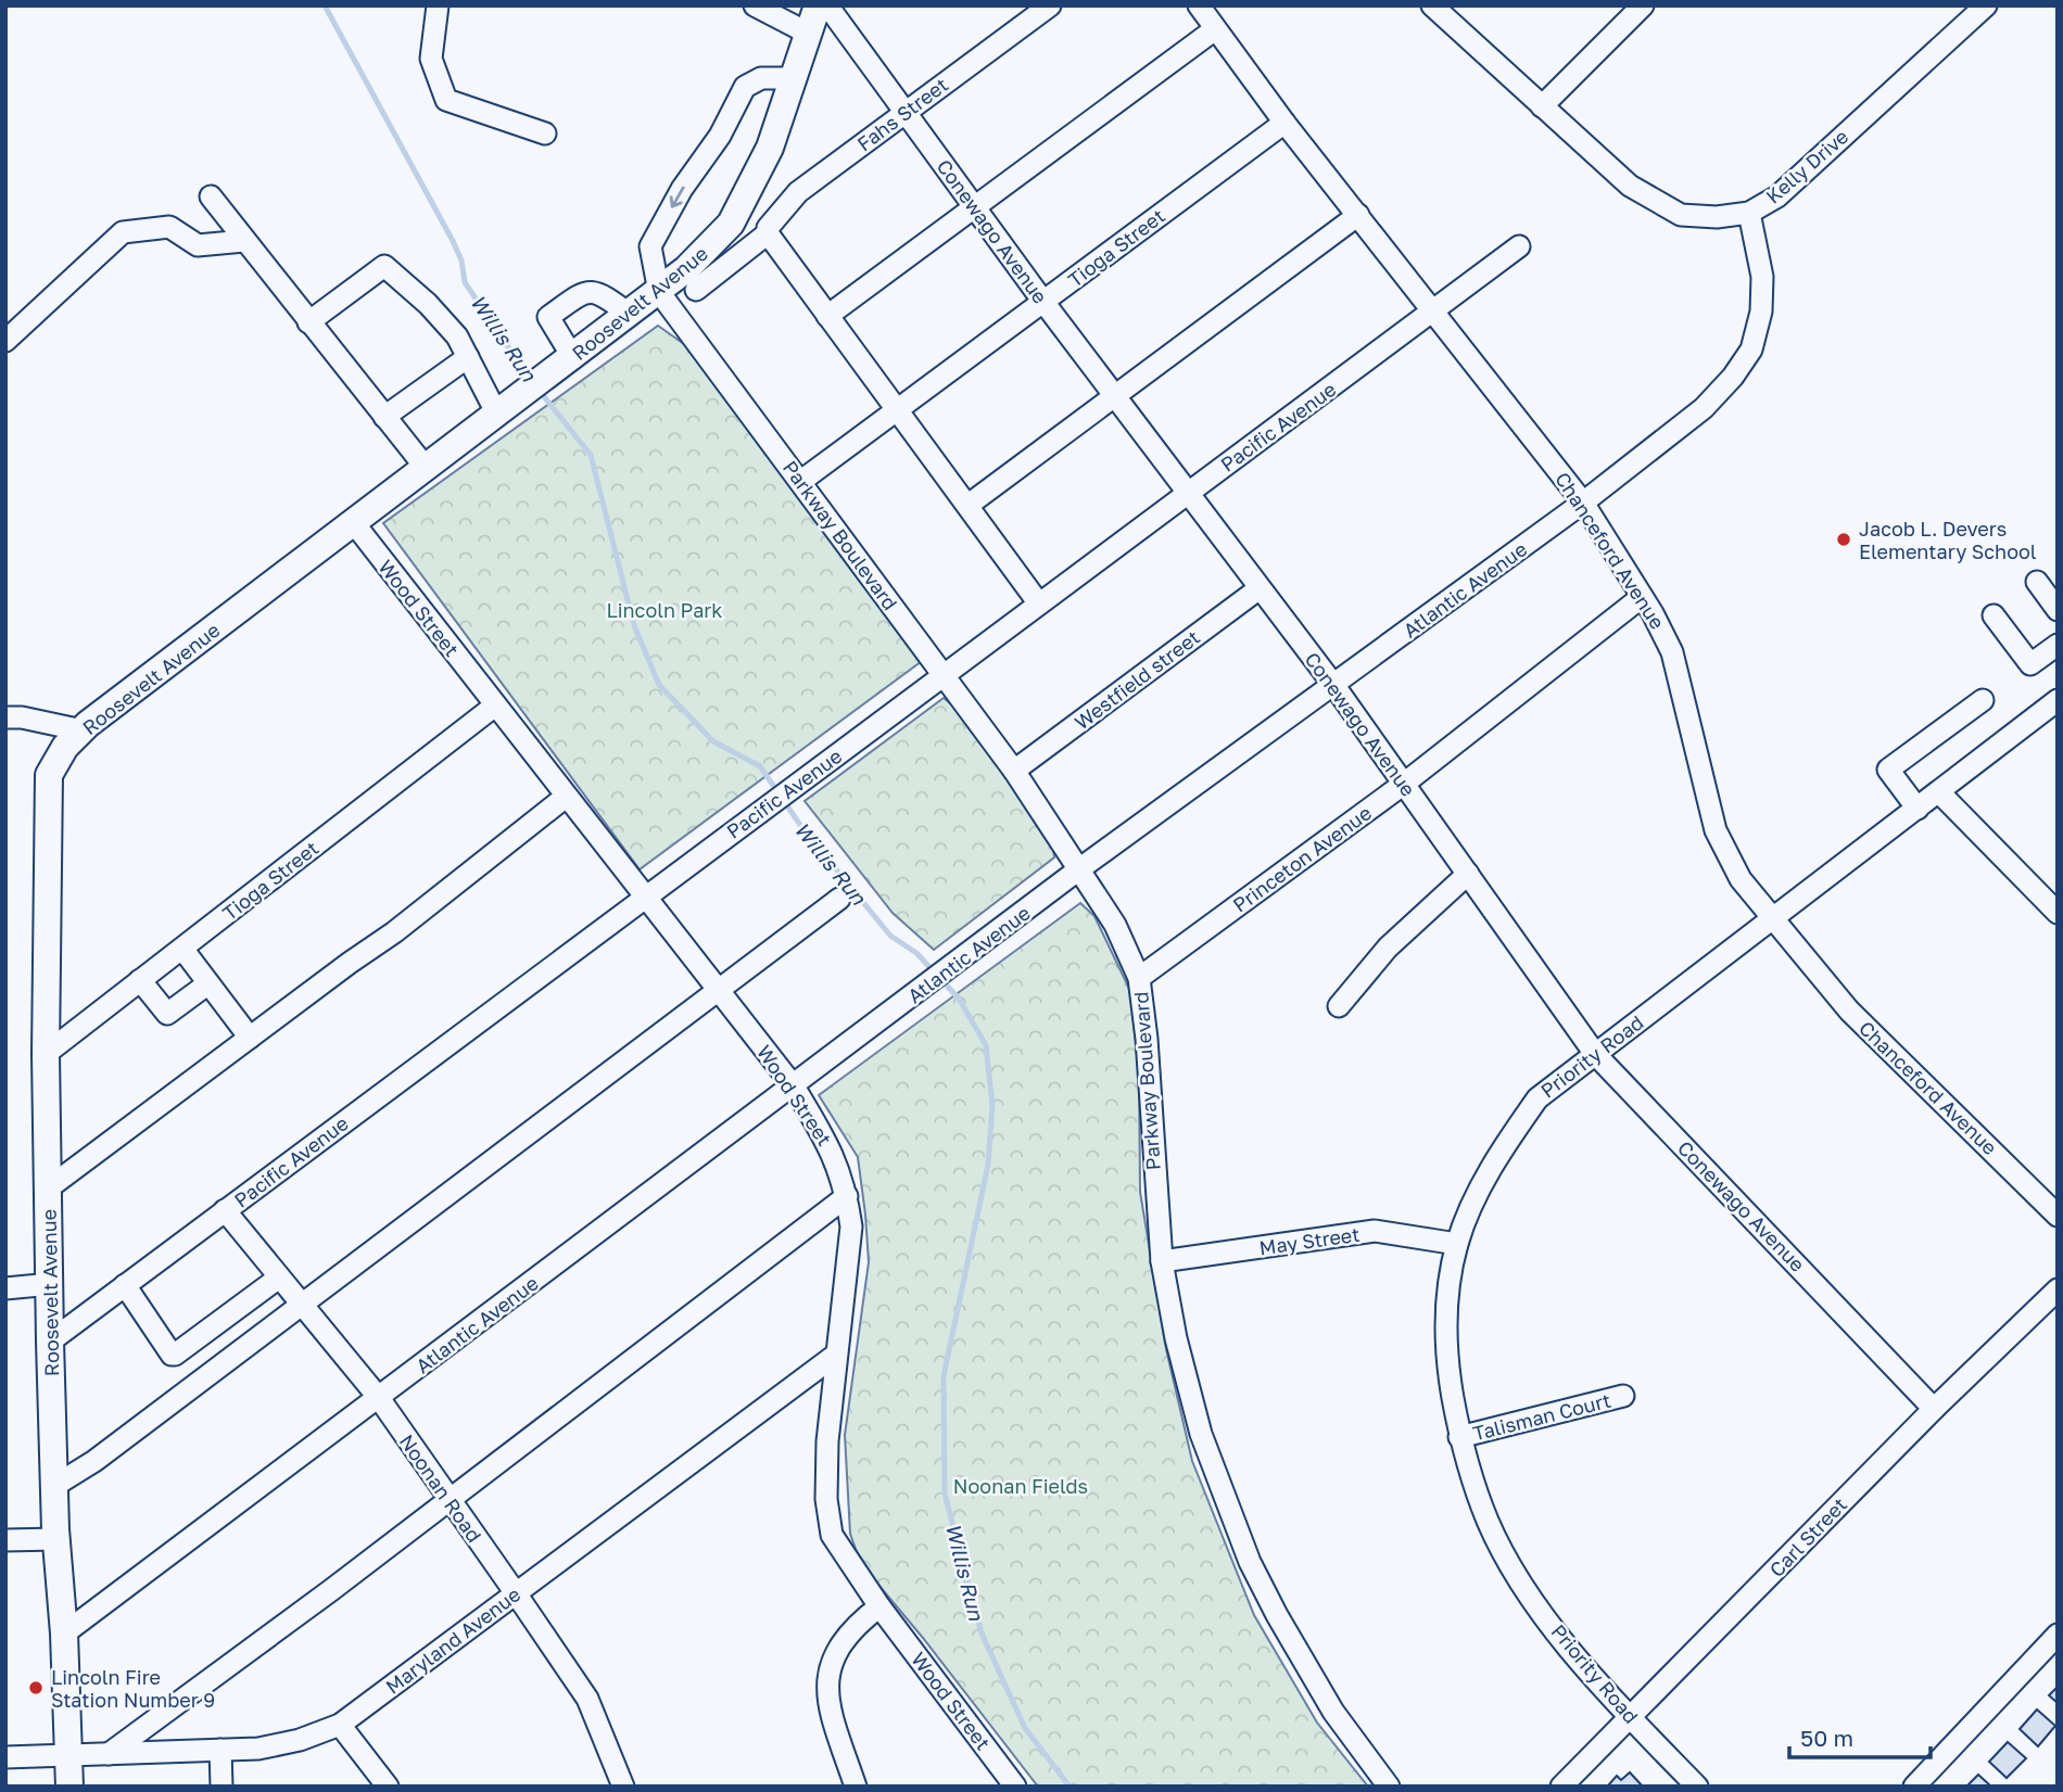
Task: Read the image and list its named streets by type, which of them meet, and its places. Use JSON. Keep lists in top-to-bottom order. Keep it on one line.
{"streets":{"main road":["Roosevelt Avenue"],"street":["Fahs Street","Kelly Drive","Conewago Avenue","Tioga Street","Pacific Avenue","Parkway Boulevard","Chanceford Avenue","Atlantic Avenue","Wood Street","Westfield street","Princeton Avenue","Priority Road","May Street","Talisman Court","Noonan Road","Carl Street","Maryland Avenue"]},"crossings":[["Fahs Street","Conewago Avenue"],["Kelly Drive","Atlantic Avenue"],["Conewago Avenue","Tioga Street"],["Conewago Avenue","Roosevelt Avenue"],["Conewago Avenue","Pacific Avenue"],["Conewago Avenue","Atlantic Avenue"],["Conewago Avenue","Westfield street"],["Conewago Avenue","Princeton Avenue"],["Conewago Avenue","Priority Road"],["Conewago Avenue","Carl Street"],["Tioga Street","Roosevelt Avenue"],["Tioga Street","Parkway Boulevard"],["Tioga Street","Chanceford Avenue"],["Tioga Street","Wood Street"],["Roosevelt Avenue","Pacific Avenue"],["Roosevelt Avenue","Parkway Boulevard"],["Roosevelt Avenue","Atlantic Avenue"],["Roosevelt Avenue","Wood Street"],["Roosevelt Avenue","Maryland Avenue"],["Pacific Avenue","Parkway Boulevard"],["Pacific Avenue","Chanceford Avenue"],["Pacific Avenue","Wood Street"],["Pacific Avenue","Noonan Road"],["Parkway Boulevard","Atlantic Avenue"],["Parkway Boulevard","Westfield street"],["Parkway Boulevard","Princeton Avenue"],["Parkway Boulevard","May Street"],["Chanceford Avenue","Atlantic Avenue"],["Chanceford Avenue","Princeton Avenue"],["Chanceford Avenue","Priority Road"],["Atlantic Avenue","Wood Street"],["Atlantic Avenue","Noonan Road"],["Wood Street","Maryland Avenue"],["Priority Road","May Street"],["Priority Road","Talisman Court"],["Priority Road","Carl Street"],["Noonan Road","Maryland Avenue"]],"water":["Willis Run"],"parks":["Lincoln Park","Noonan Fields"],"places":["Jacob L. Devers Elementary School","Lincoln Fire Station Number 9"],"scale_bar":"50 m"}
